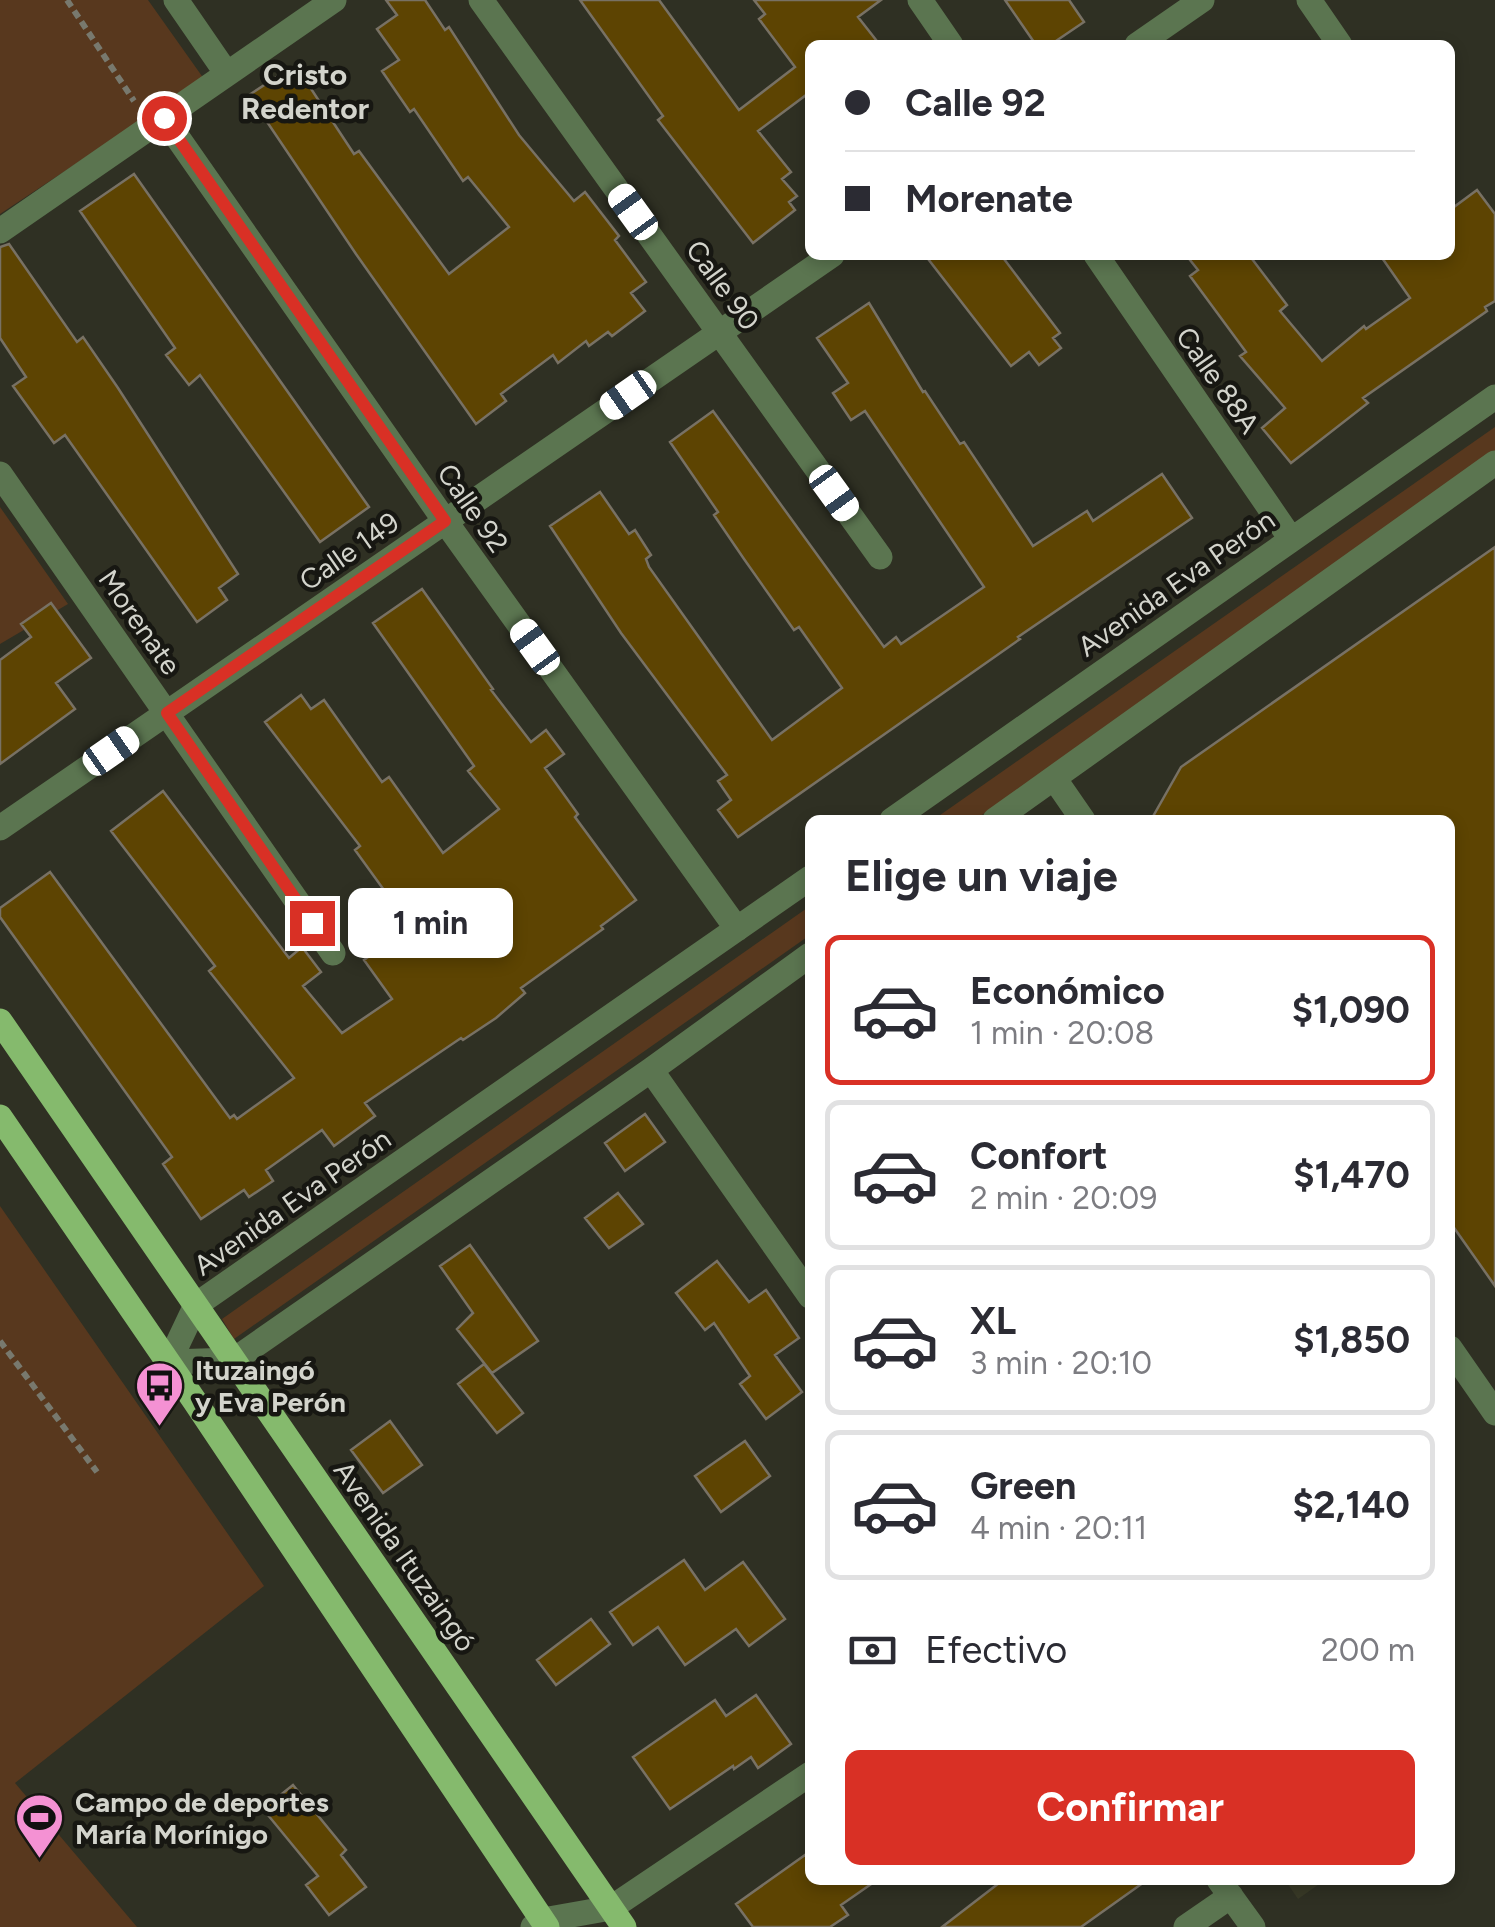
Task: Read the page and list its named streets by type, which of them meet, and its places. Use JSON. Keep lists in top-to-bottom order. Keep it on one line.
{"streets":{"main road":["Avenida Ituzaingó"],"street":["Calle 90","Calle 88A","Calle 92","Calle 149","Avenida Eva Perón","Morenate"]},"crossings":[["Calle 90","Calle 149"],["Calle 88A","Avenida Eva Perón"],["Calle 92","Calle 149"],["Calle 92","Avenida Eva Perón"],["Calle 149","Morenate"],["Avenida Eva Perón","Avenida Ituzaingó"]],"districts":["Cristo Redentor"],"places":{"bus stop":["Ituzaingó y Eva Perón"],"sports":["Campo de deportes María Morínigo"]},"page":{"banner":["Calle 92","Morenate"],"heading":"Elige un viaje","bubble":"1 min","list":[{"name":"Económico","note":"1 min · 20:08","value":"$1,090"},{"name":"Confort","note":"2 min · 20:09","value":"$1,470"},{"name":"XL","note":"3 min · 20:10","value":"$1,850"},{"name":"Green","note":"4 min · 20:11","value":"$2,140"}],"pay":["Efectivo","200 m"],"buttons":"Confirmar"}}
